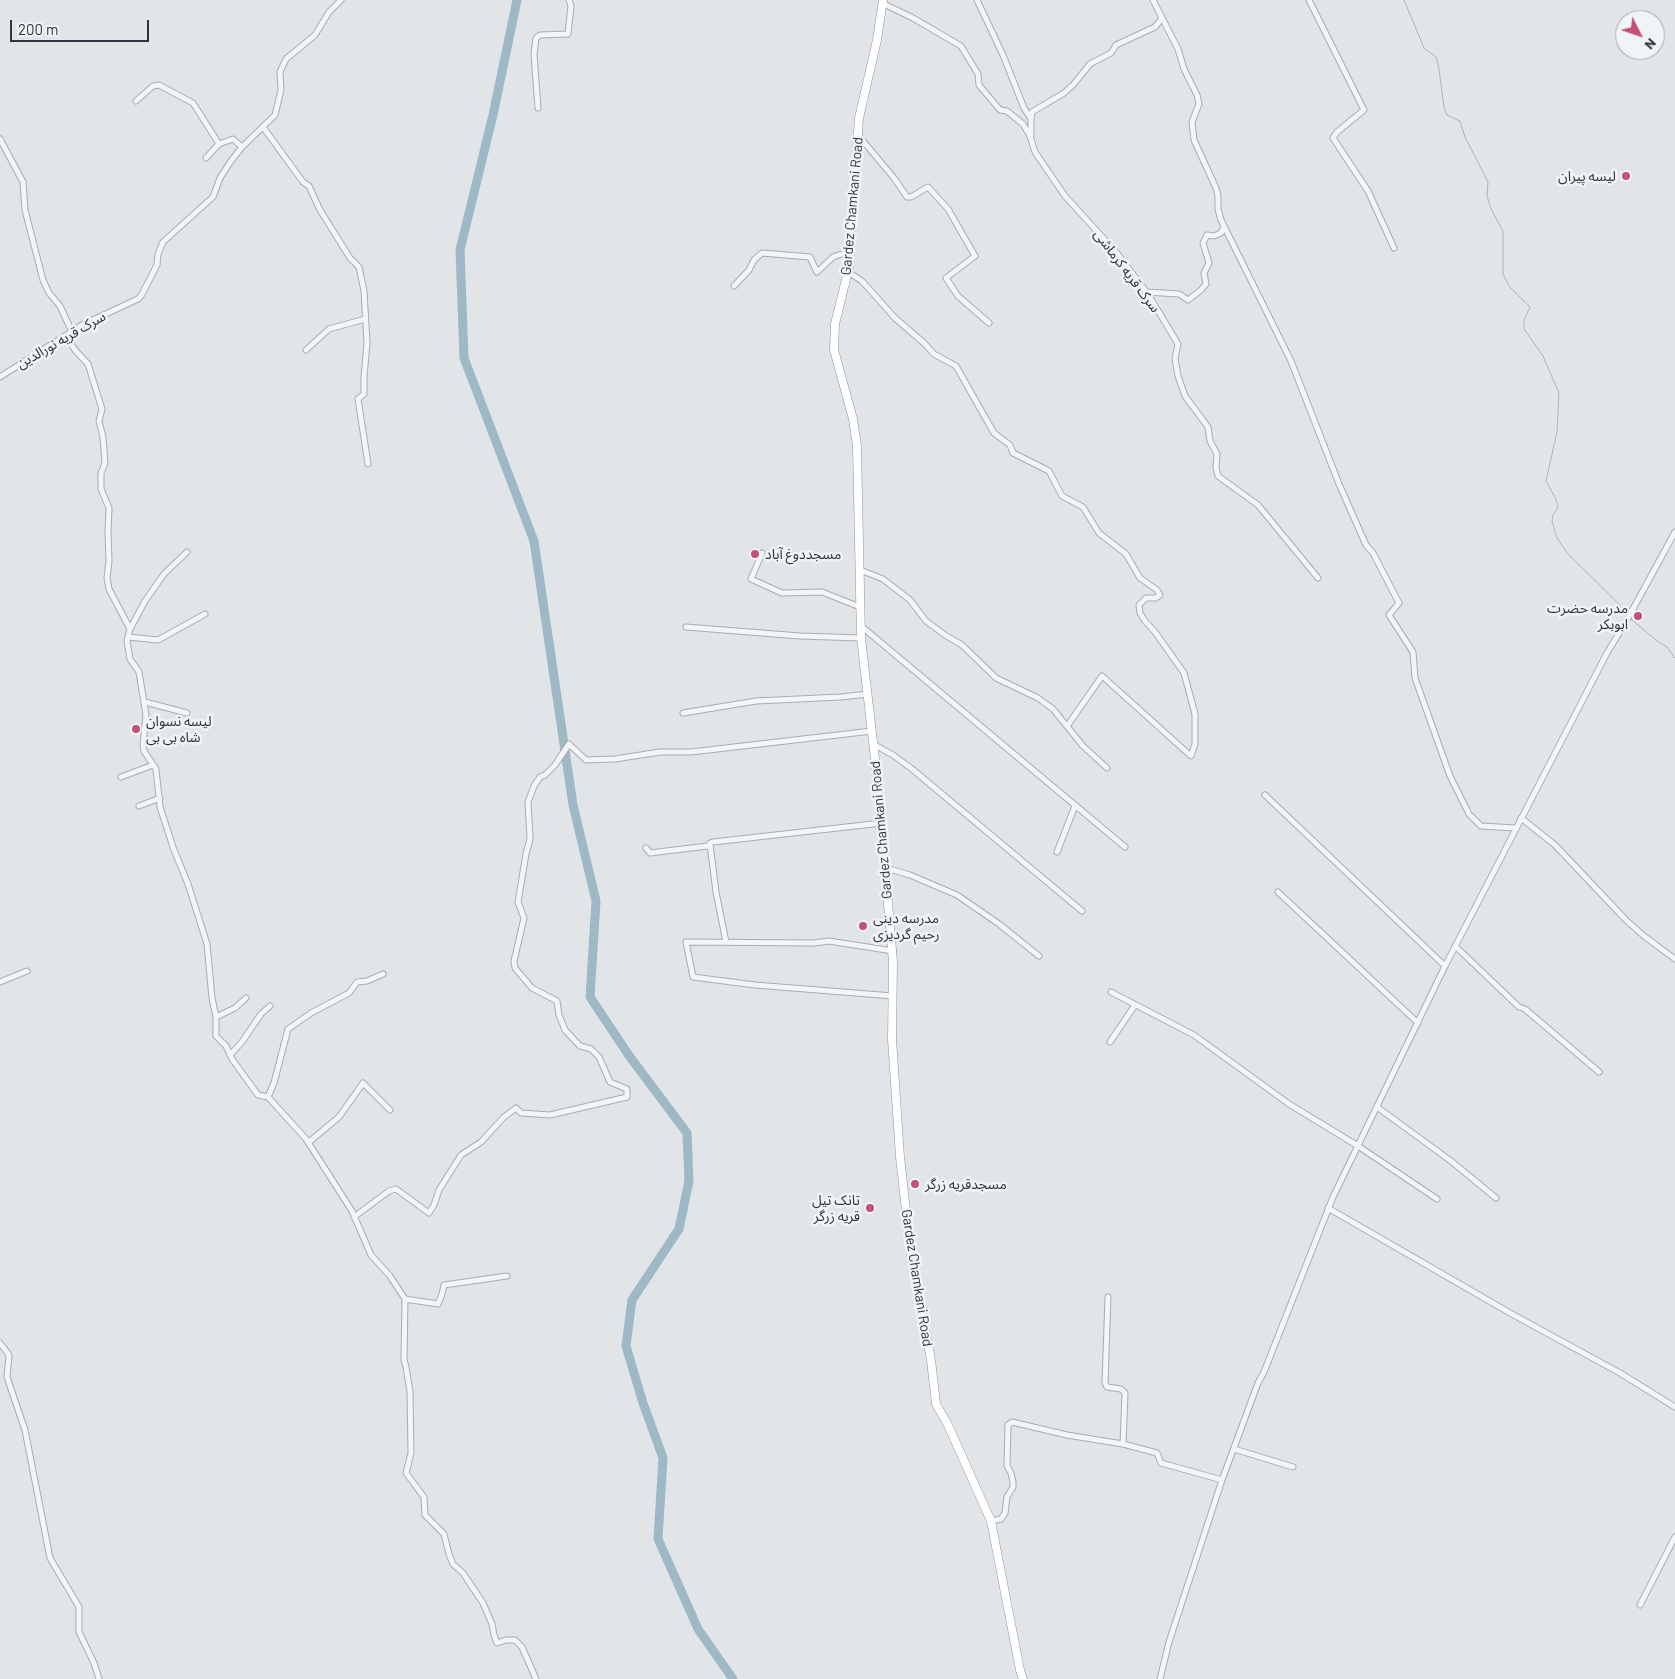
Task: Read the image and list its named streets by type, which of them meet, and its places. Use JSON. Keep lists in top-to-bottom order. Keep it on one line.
{"streets":{"highway":["Gardez Chamkani Road"],"street":["سرک قریه کرماشی","سرک قریه نورالدین"]},"crossings":[["Gardez Chamkani Road","سرک قریه کرماشی"]],"places":["لیسه پیران","مسجددوغ آباد","مدرسه حضرت ابوبکر","لیسه نسوان شاه بی بی","مدرسه دینی رحیم گردیزی","مسجدقریه زرگر","تانک تیل قریه زرگر"],"scale_bar":"200 m","north":"bottom right"}
